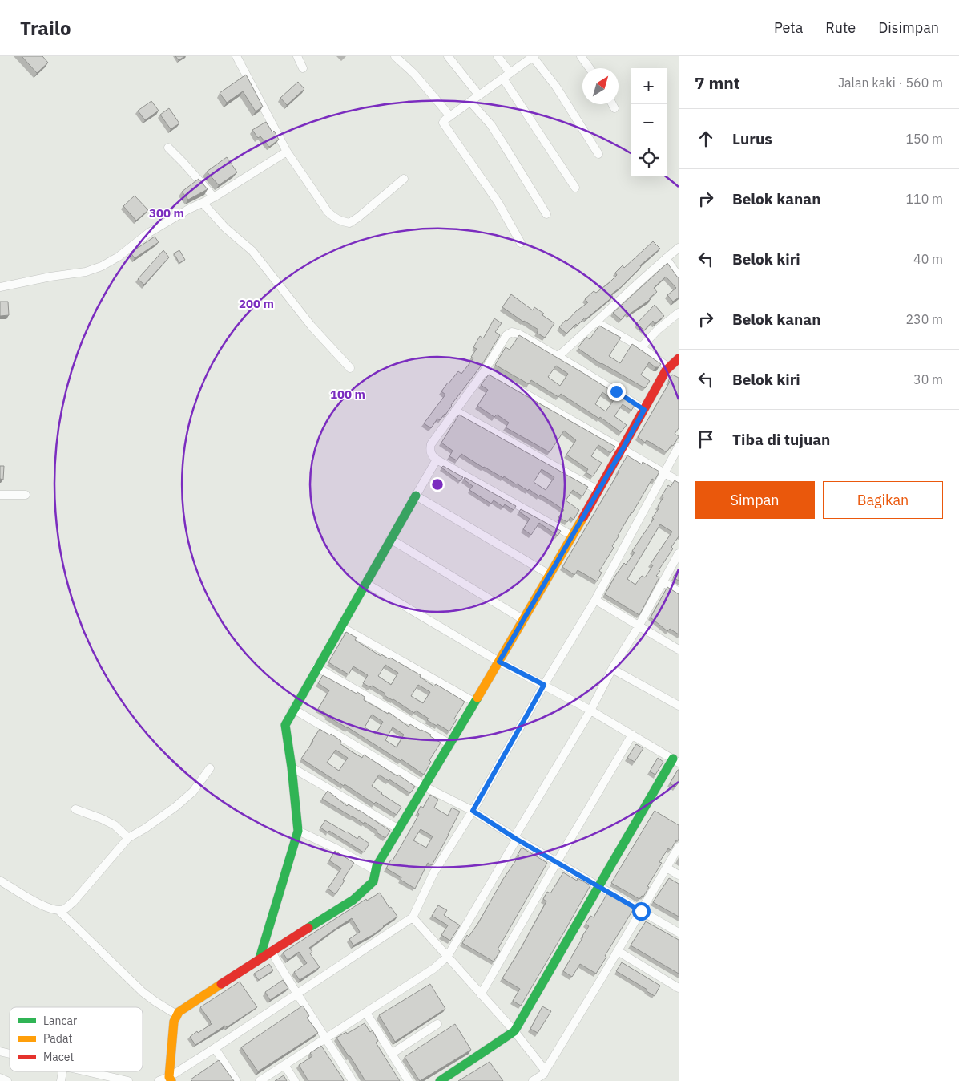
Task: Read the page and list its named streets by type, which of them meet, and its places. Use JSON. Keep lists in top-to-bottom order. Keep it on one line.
{"legend":["Lancar","Padat","Macet"],"north":"top right","page":{"header":"Trailo","nav":["Peta","Rute","Disimpan"],"heading":["7 mnt","Jalan kaki · 560 m"],"map_buttons":["+","−"],"list":[["Lurus","150 m"],["Belok kanan","110 m"],["Belok kiri","40 m"],["Belok kanan","230 m"],["Belok kiri","30 m"],"Tiba di tujuan"],"buttons":["Simpan","Bagikan"]},"rings":["300 m","200 m","100 m"]}
